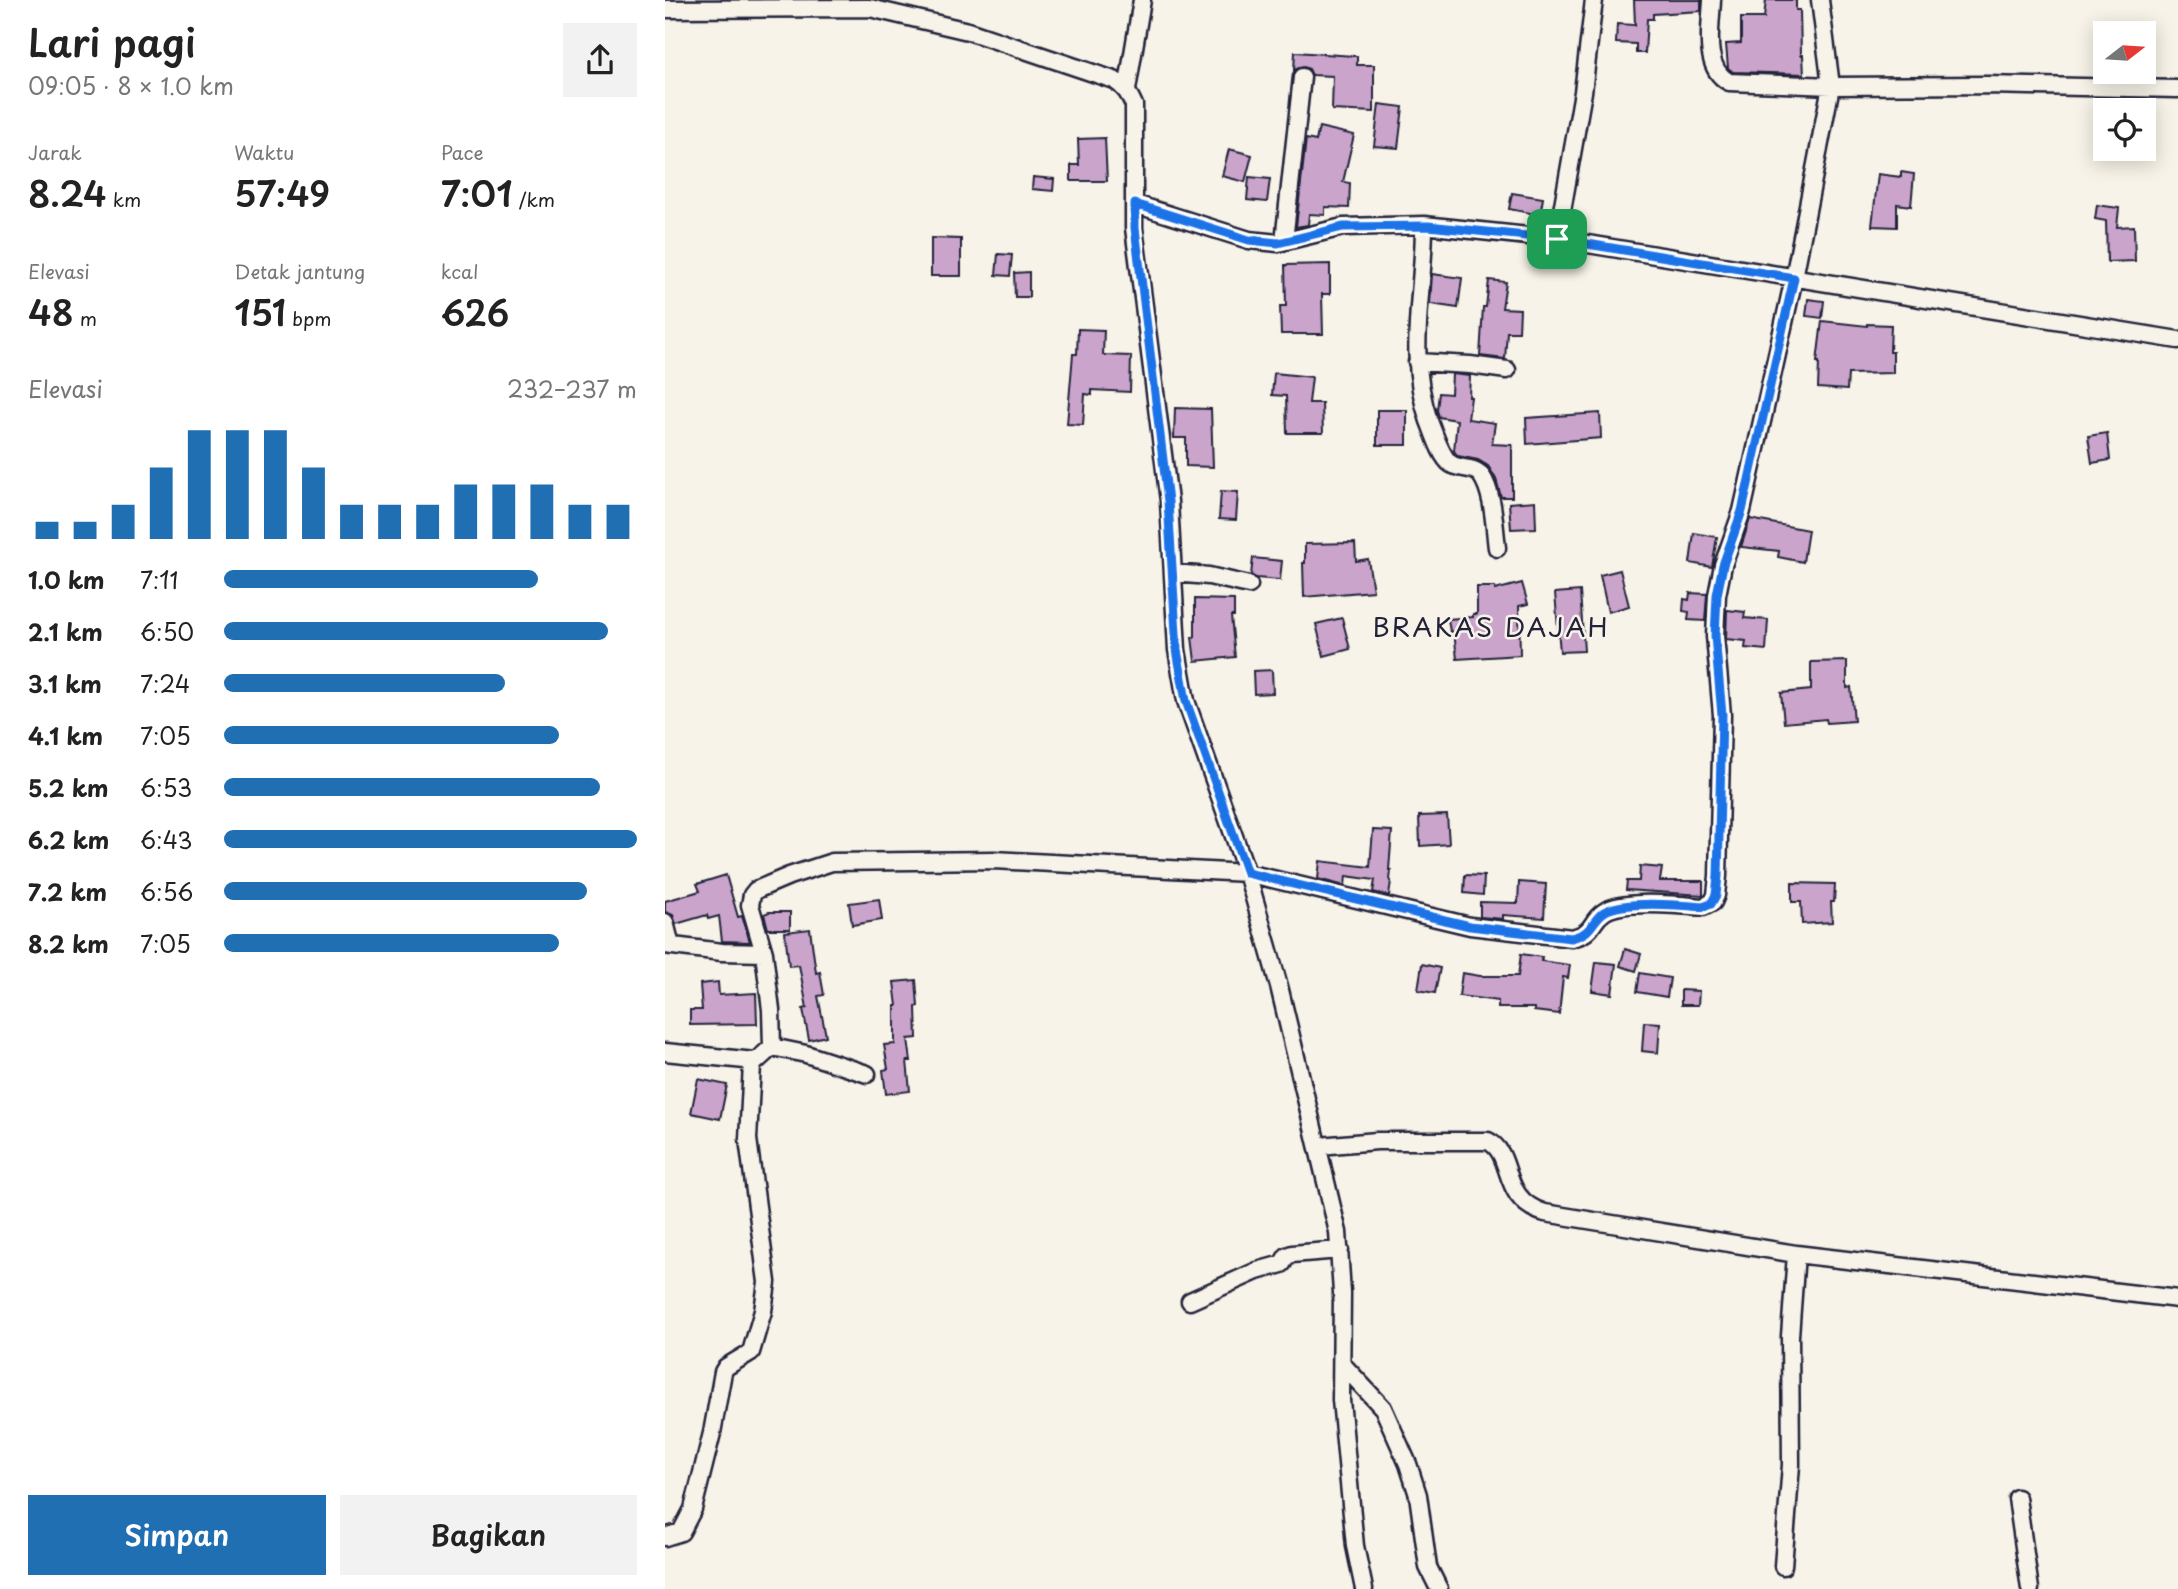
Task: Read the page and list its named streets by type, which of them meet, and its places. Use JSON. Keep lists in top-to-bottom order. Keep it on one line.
{"districts":["BRAKAS DAJAH"],"north":"right","page":{"heading":["Lari pagi","09:05 · 8 × 1.0 km"],"stats":[["Jarak","8.24 km"],["Waktu","57:49"],["Pace","7:01 /km"],["Elevasi","48 m"],["Detak jantung","151 bpm"],["kcal","626"]],"chart":["Elevasi","232–237 m"],"list":[{"name":"1.0 km","note":"7:11"},{"name":"2.1 km","note":"6:50"},{"name":"3.1 km","note":"7:24"},{"name":"4.1 km","note":"7:05"},{"name":"5.2 km","note":"6:53"},{"name":"6.2 km","note":"6:43"},{"name":"7.2 km","note":"6:56"},{"name":"8.2 km","note":"7:05"}],"buttons":["Simpan","Bagikan"]}}
